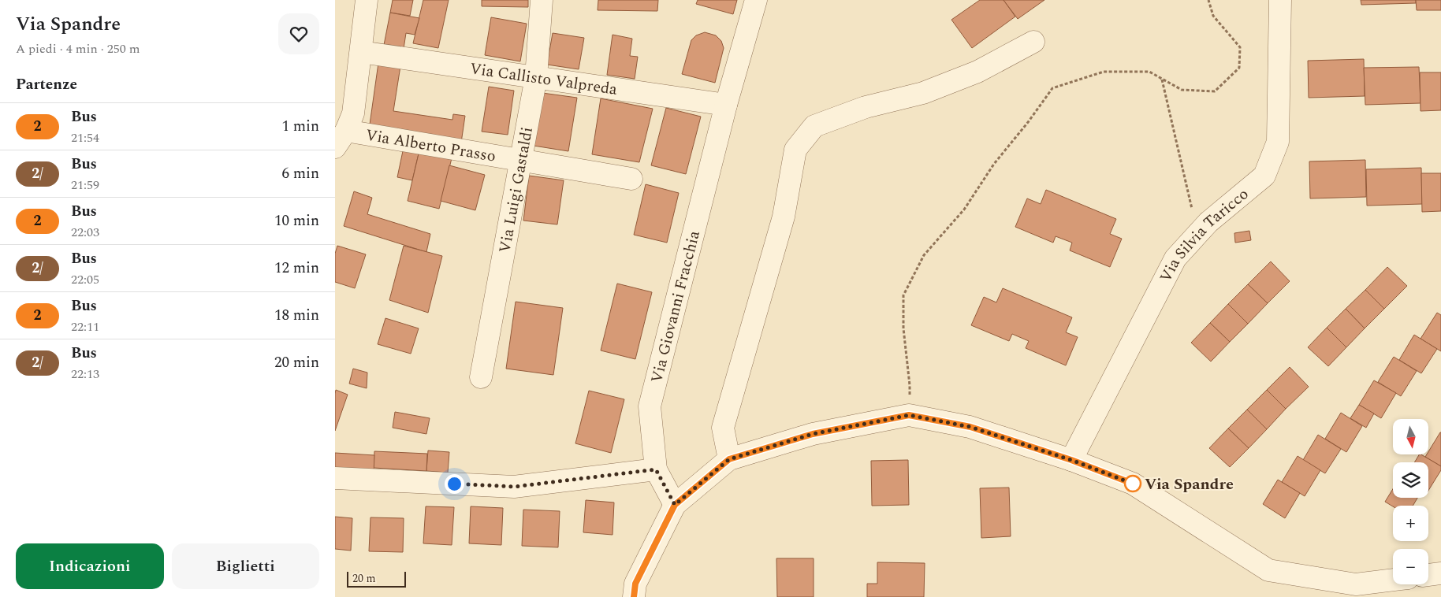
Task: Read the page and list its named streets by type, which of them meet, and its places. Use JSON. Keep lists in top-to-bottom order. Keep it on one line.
{"streets":{"street":["Via Callisto Valpreda","Via Alberto Prasso","Via Luigi Gastaldi","Via Silvia Taricco","Via Giovanni Fracchia"]},"crossings":[["Via Callisto Valpreda","Via Luigi Gastaldi"],["Via Callisto Valpreda","Via Giovanni Fracchia"],["Via Alberto Prasso","Via Luigi Gastaldi"]],"places":["Via Spandre"],"lines":["bus line 2"],"scale_bar":"20 m","north":"bottom","page":{"heading":[["Via Spandre","A piedi · 4 min · 250 m"],"Partenze"],"list":[{"mark":"2","name":"Bus","note":"21:54","value":"1 min"},{"mark":"2/","name":"Bus","note":"21:59","value":"6 min"},{"mark":"2","name":"Bus","note":"22:03","value":"10 min"},{"mark":"2/","name":"Bus","note":"22:05","value":"12 min"},{"mark":"2","name":"Bus","note":"22:11","value":"18 min"},{"mark":"2/","name":"Bus","note":"22:13","value":"20 min"}],"map_buttons":["+","−"],"buttons":["Indicazioni","Biglietti"],"scale":"20 m"}}
